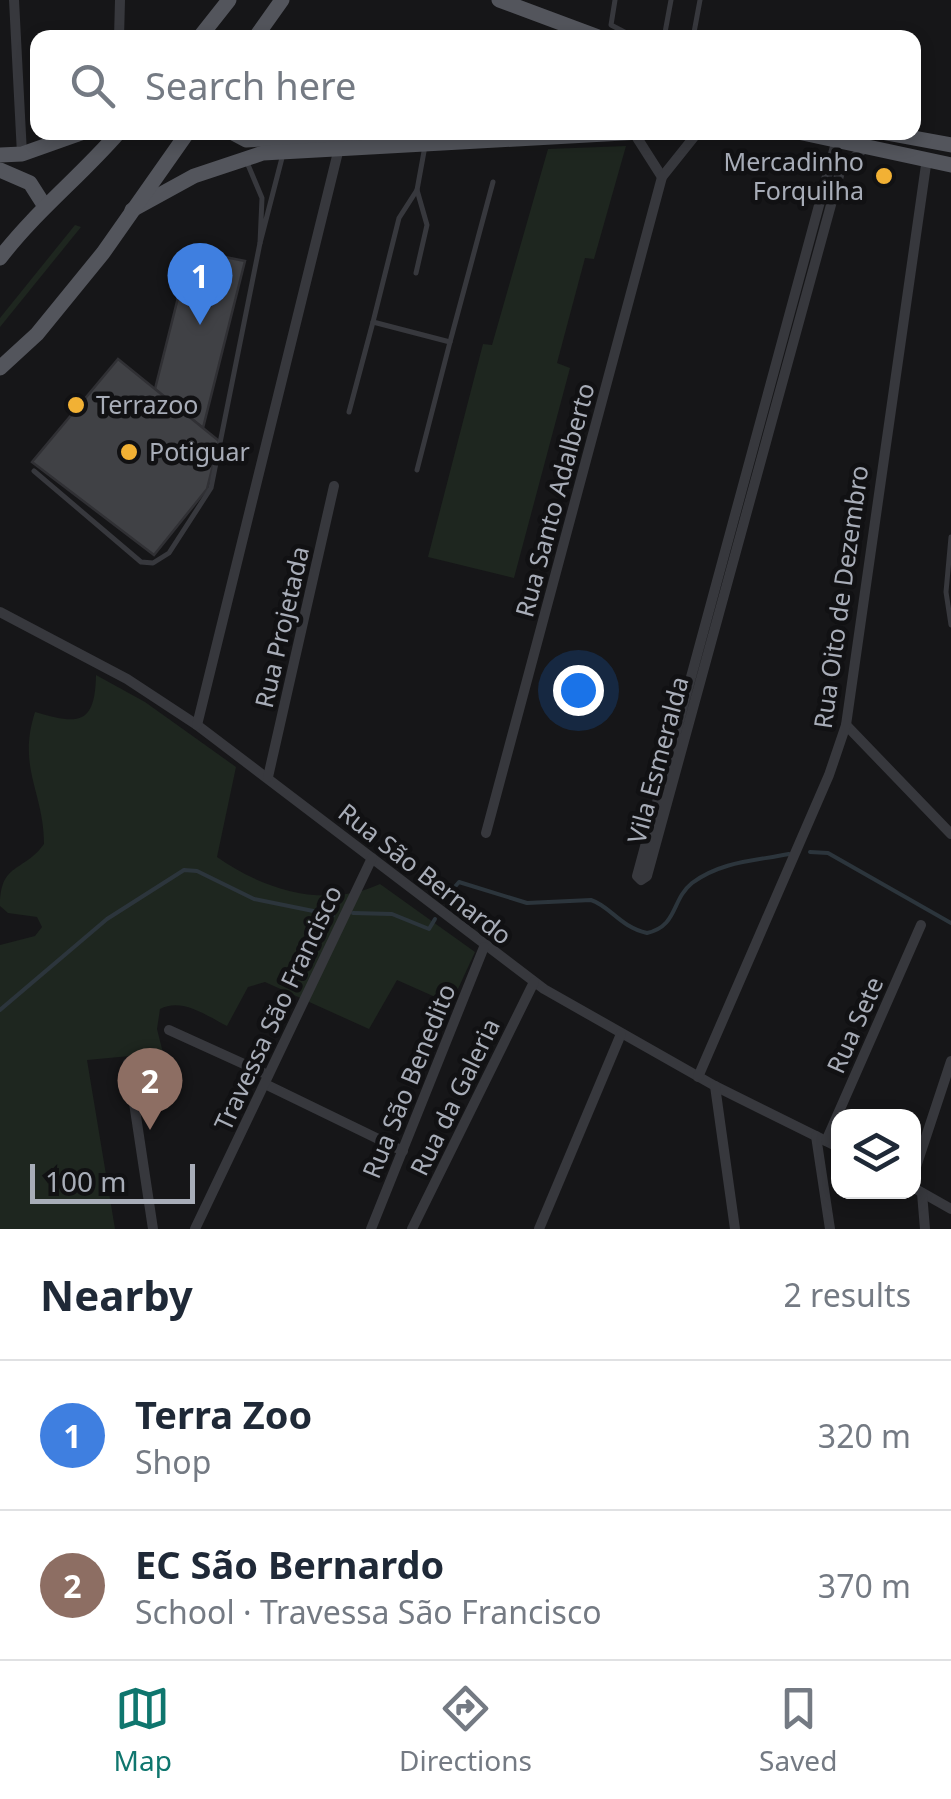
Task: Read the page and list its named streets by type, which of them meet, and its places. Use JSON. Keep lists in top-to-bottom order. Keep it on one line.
{"streets":{"street":["Rua Santo Adalberto","Rua Oito de Dezembro","Rua Projetada","Vila Esmeralda","Rua São Bernardo","Travessa São Francisco","Rua Sete","Rua São Benedito","Rua da Galeria"]},"crossings":[["Rua Oito de Dezembro","Rua São Bernardo"],["Rua Projetada","Rua São Bernardo"],["Rua São Bernardo","Travessa São Francisco"],["Rua São Bernardo","Rua Sete"],["Rua São Bernardo","Rua São Benedito"],["Rua São Bernardo","Rua da Galeria"]],"places":["Mercadinho Forquilha","Terrazoo","Potiguar"],"scale_bar":"100 m","page":{"search":"Search here","pins":["1","2"],"scale":"100 m","heading":["Nearby","2 results"],"list":[{"mark":"1","name":"Terra Zoo","note":"Shop","value":"320 m"},{"mark":"2","name":"EC São Bernardo","note":"School · Travessa São Francisco","value":"370 m"}],"nav":["Map","Directions","Saved"]}}
